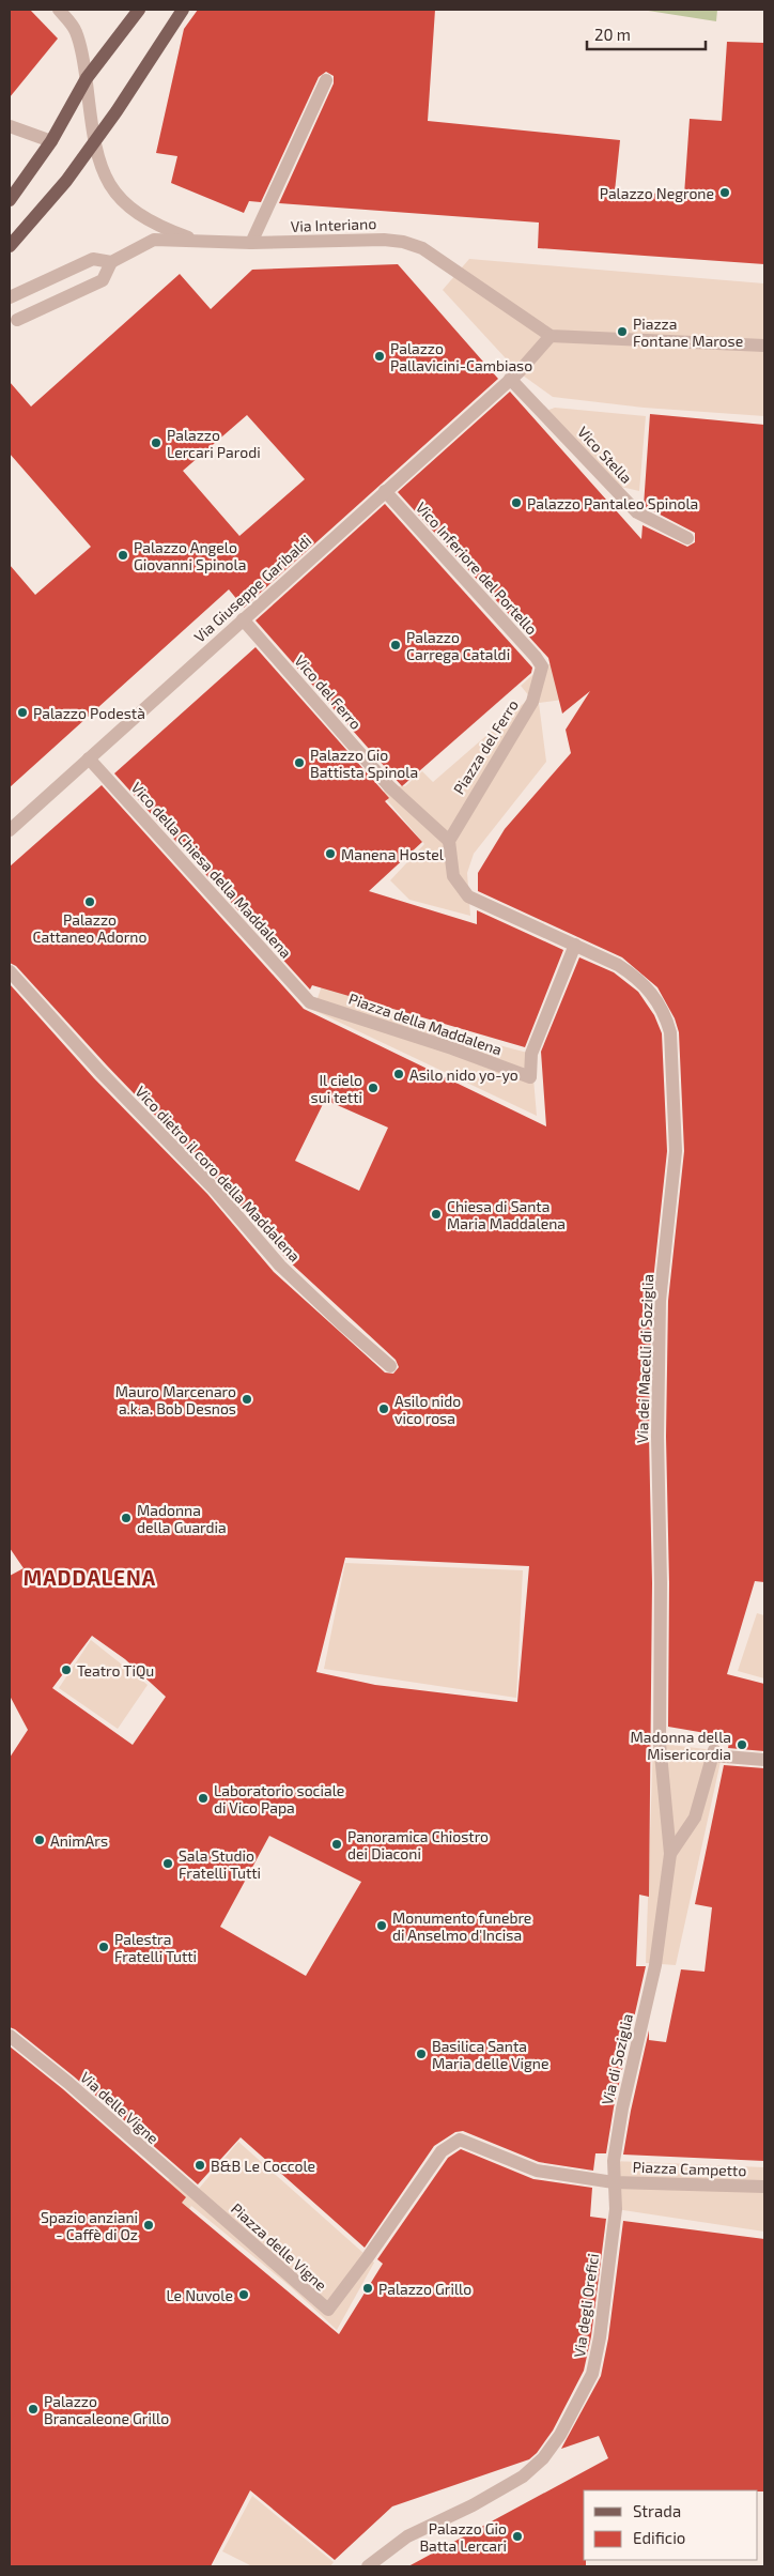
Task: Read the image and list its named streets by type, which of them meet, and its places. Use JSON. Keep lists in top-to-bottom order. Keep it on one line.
{"streets":{"street":["Via Interiano","Vico Stella","Vico Inferiore del Portello","Via Giuseppe Garibaldi","Vico del Ferro","Piazza del Ferro","Vico della Chiesa della Maddalena","Piazza della Maddalena","Vico dietro il coro della Maddalena","Via dei Macelli di Soziglia","Via di Soziglia","Via delle Vigne","Piazza Campetto","Piazza delle Vigne","Via degli Orefici"]},"crossings":[["Vico Stella","Via Giuseppe Garibaldi"],["Vico Inferiore del Portello","Via Giuseppe Garibaldi"],["Vico Inferiore del Portello","Piazza del Ferro"],["Via Giuseppe Garibaldi","Vico del Ferro"],["Via Giuseppe Garibaldi","Vico della Chiesa della Maddalena"],["Vico del Ferro","Piazza del Ferro"],["Vico del Ferro","Via dei Macelli di Soziglia"],["Piazza del Ferro","Via dei Macelli di Soziglia"],["Vico della Chiesa della Maddalena","Piazza della Maddalena"],["Piazza della Maddalena","Via dei Macelli di Soziglia"],["Via dei Macelli di Soziglia","Via di Soziglia"],["Via di Soziglia","Via degli Orefici"],["Via delle Vigne","Piazza delle Vigne"],["Piazza Campetto","Piazza delle Vigne"],["Piazza Campetto","Via degli Orefici"]],"districts":["MADDALENA"],"places":["Palazzo Negrone","Piazza Fontane Marose","Palazzo Pallavicini-Cambiaso","Palazzo Lercari Parodi","Palazzo Pantaleo Spinola","Palazzo Angelo Giovanni Spinola","Palazzo Carrega Cataldi","Palazzo Podestà","Palazzo Gio Battista Spinola","Manena Hostel","Palazzo Cattaneo Adorno","Asilo nido yo-yo","Il cielo sui tetti","Chiesa di Santa Maria Maddalena","Mauro Marcenaro a.k.a. Bob Desnos","Asilo nido vico rosa","Madonna della Guardia","Teatro TiQu","Madonna della Misericordia","Laboratorio sociale di Vico Papa","AnimArs","Panoramica Chiostro dei Diaconi","Sala Studio Fratelli Tutti","Monumento funebre di Anselmo d'Incisa","Palestra Fratelli Tutti","Basilica Santa Maria delle Vigne","B&B Le Coccole","Spazio anziani - Caffè di Oz","Palazzo Grillo","Le Nuvole","Palazzo Brancaleone Grillo","Palazzo Gio Batta Lercari"],"legend":["Strada","Edificio"],"scale_bar":"20 m"}
